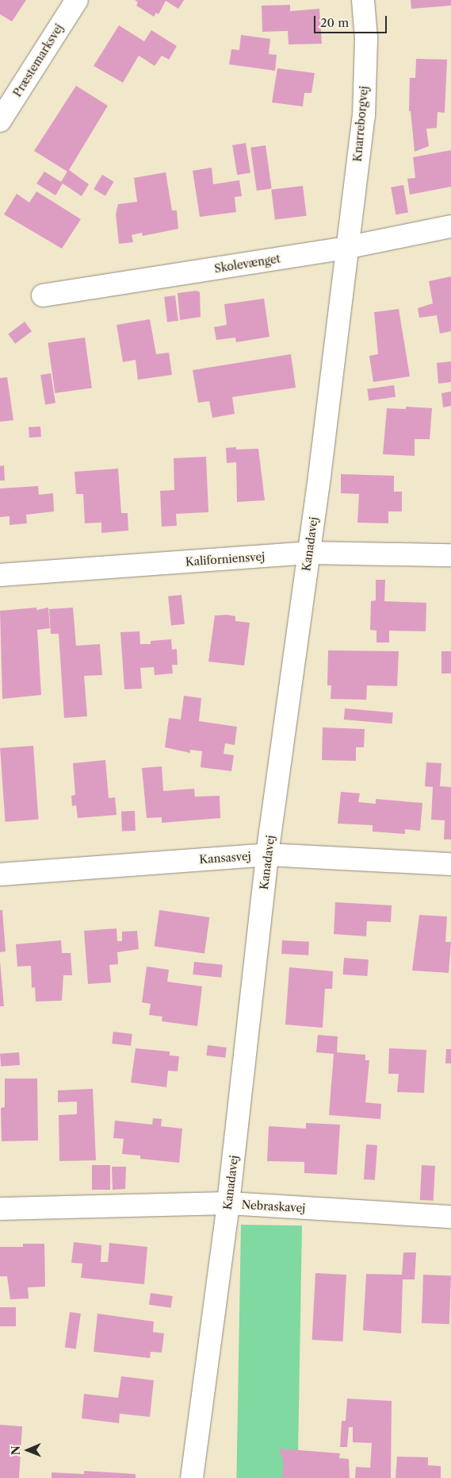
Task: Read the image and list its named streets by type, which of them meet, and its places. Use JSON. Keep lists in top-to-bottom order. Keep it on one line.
{"streets":{"street":["Præstemarksvej","Knarreborgvej","Skolevænget","Kanadavej","Kaliforniensvej","Kansasvej","Nebraskavej"]},"crossings":[["Knarreborgvej","Skolevænget"],["Knarreborgvej","Kanadavej"],["Skolevænget","Kanadavej"],["Kanadavej","Kaliforniensvej"],["Kanadavej","Kansasvej"],["Kanadavej","Nebraskavej"]],"scale_bar":"20 m","north":"left"}
